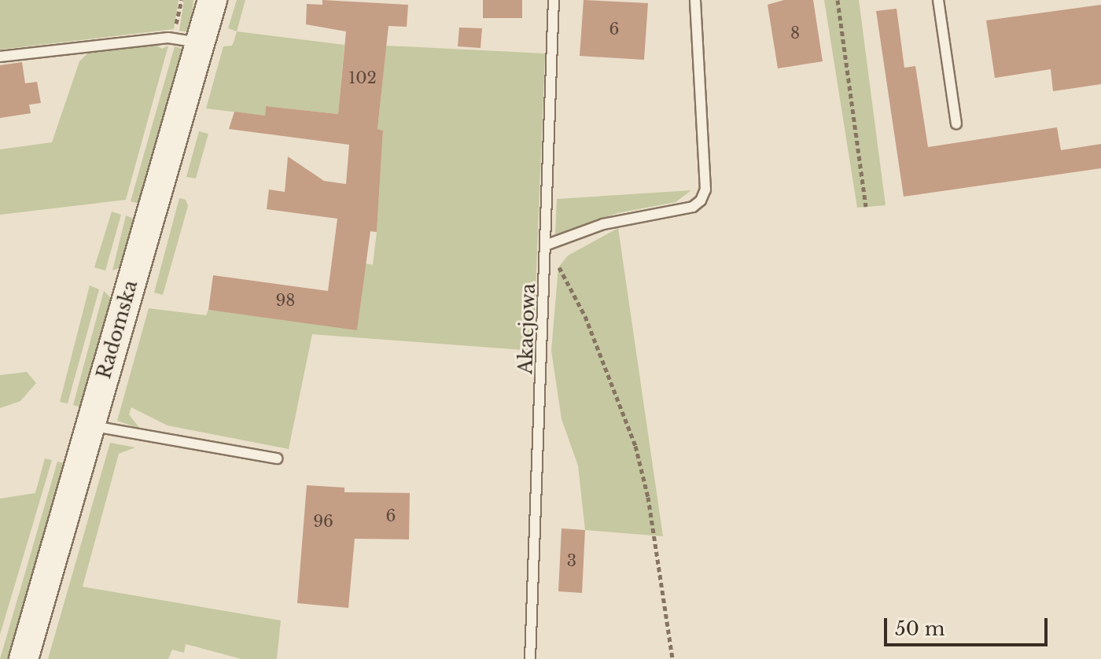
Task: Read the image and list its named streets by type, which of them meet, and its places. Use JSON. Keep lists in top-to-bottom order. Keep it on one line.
{"streets":{"main road":["Radomska"],"lane":["Akacjowa"]},"house_numbers":["6","8","102","98","6","96","3"],"scale_bar":"50 m"}
